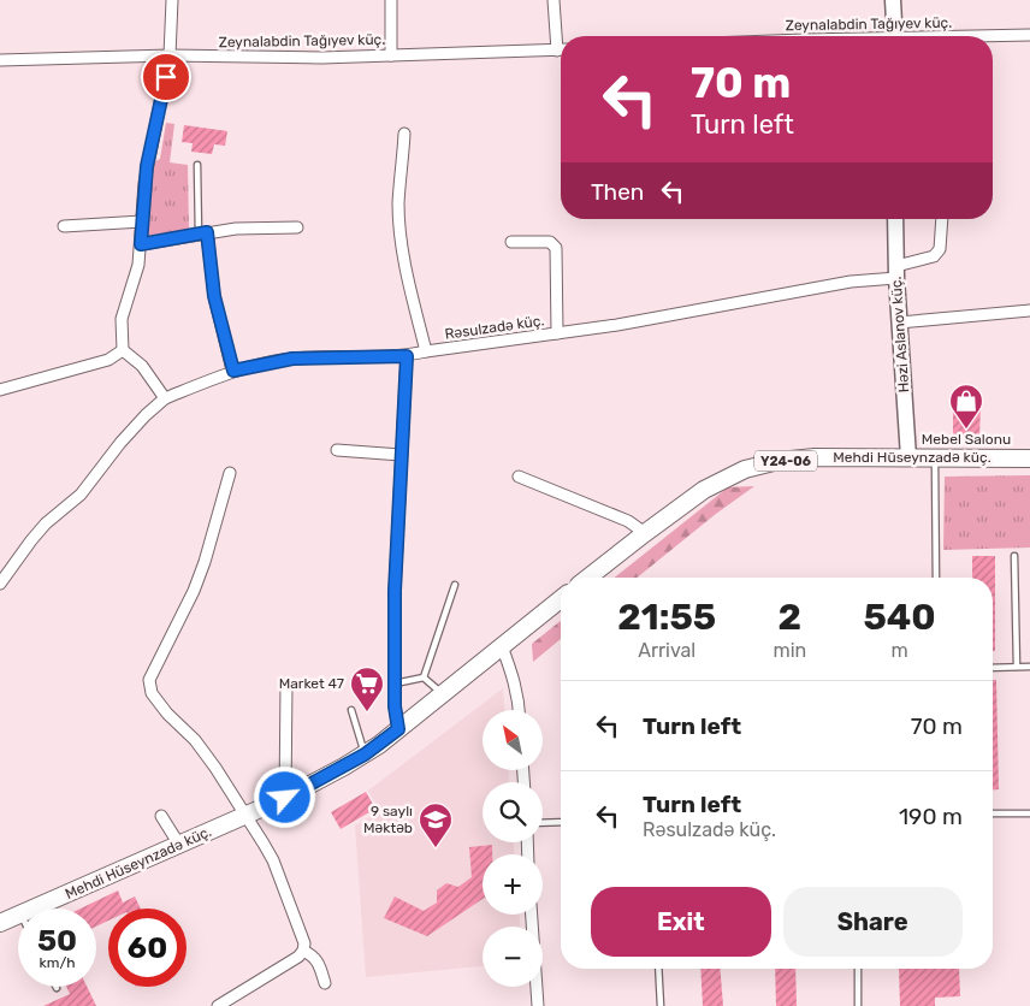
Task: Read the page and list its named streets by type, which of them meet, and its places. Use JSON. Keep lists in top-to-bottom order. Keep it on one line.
{"streets":{"main road":["Həzi Aslanov küç.","Mehdi Hüseynzadə küç.","Y24-06"],"street":["Zeynalabdin Tağıyev küç.","Rəsulzadə küç."]},"crossings":[["Rəsulzadə küç.","Həzi Aslanov küç."],["Həzi Aslanov küç.","Mehdi Hüseynzadə küç."]],"places":{"shop":["Mebel Salonu"],"supermarket":["Market 47"],"school or university":["9 saylı Məktəb"]},"north":"top left","page":{"turn":["70 m","Turn left"],"then":"Then","eta":["21:55","Arrival","2","min","540","m"],"list":[{"name":"Turn left","value":"70 m"},{"name":"Turn left","note":"Rəsulzadə küç.","value":"190 m"}],"map_buttons":["+","−"],"buttons":["Exit","Share"],"speed":"50 km/h","limit":"60"}}
